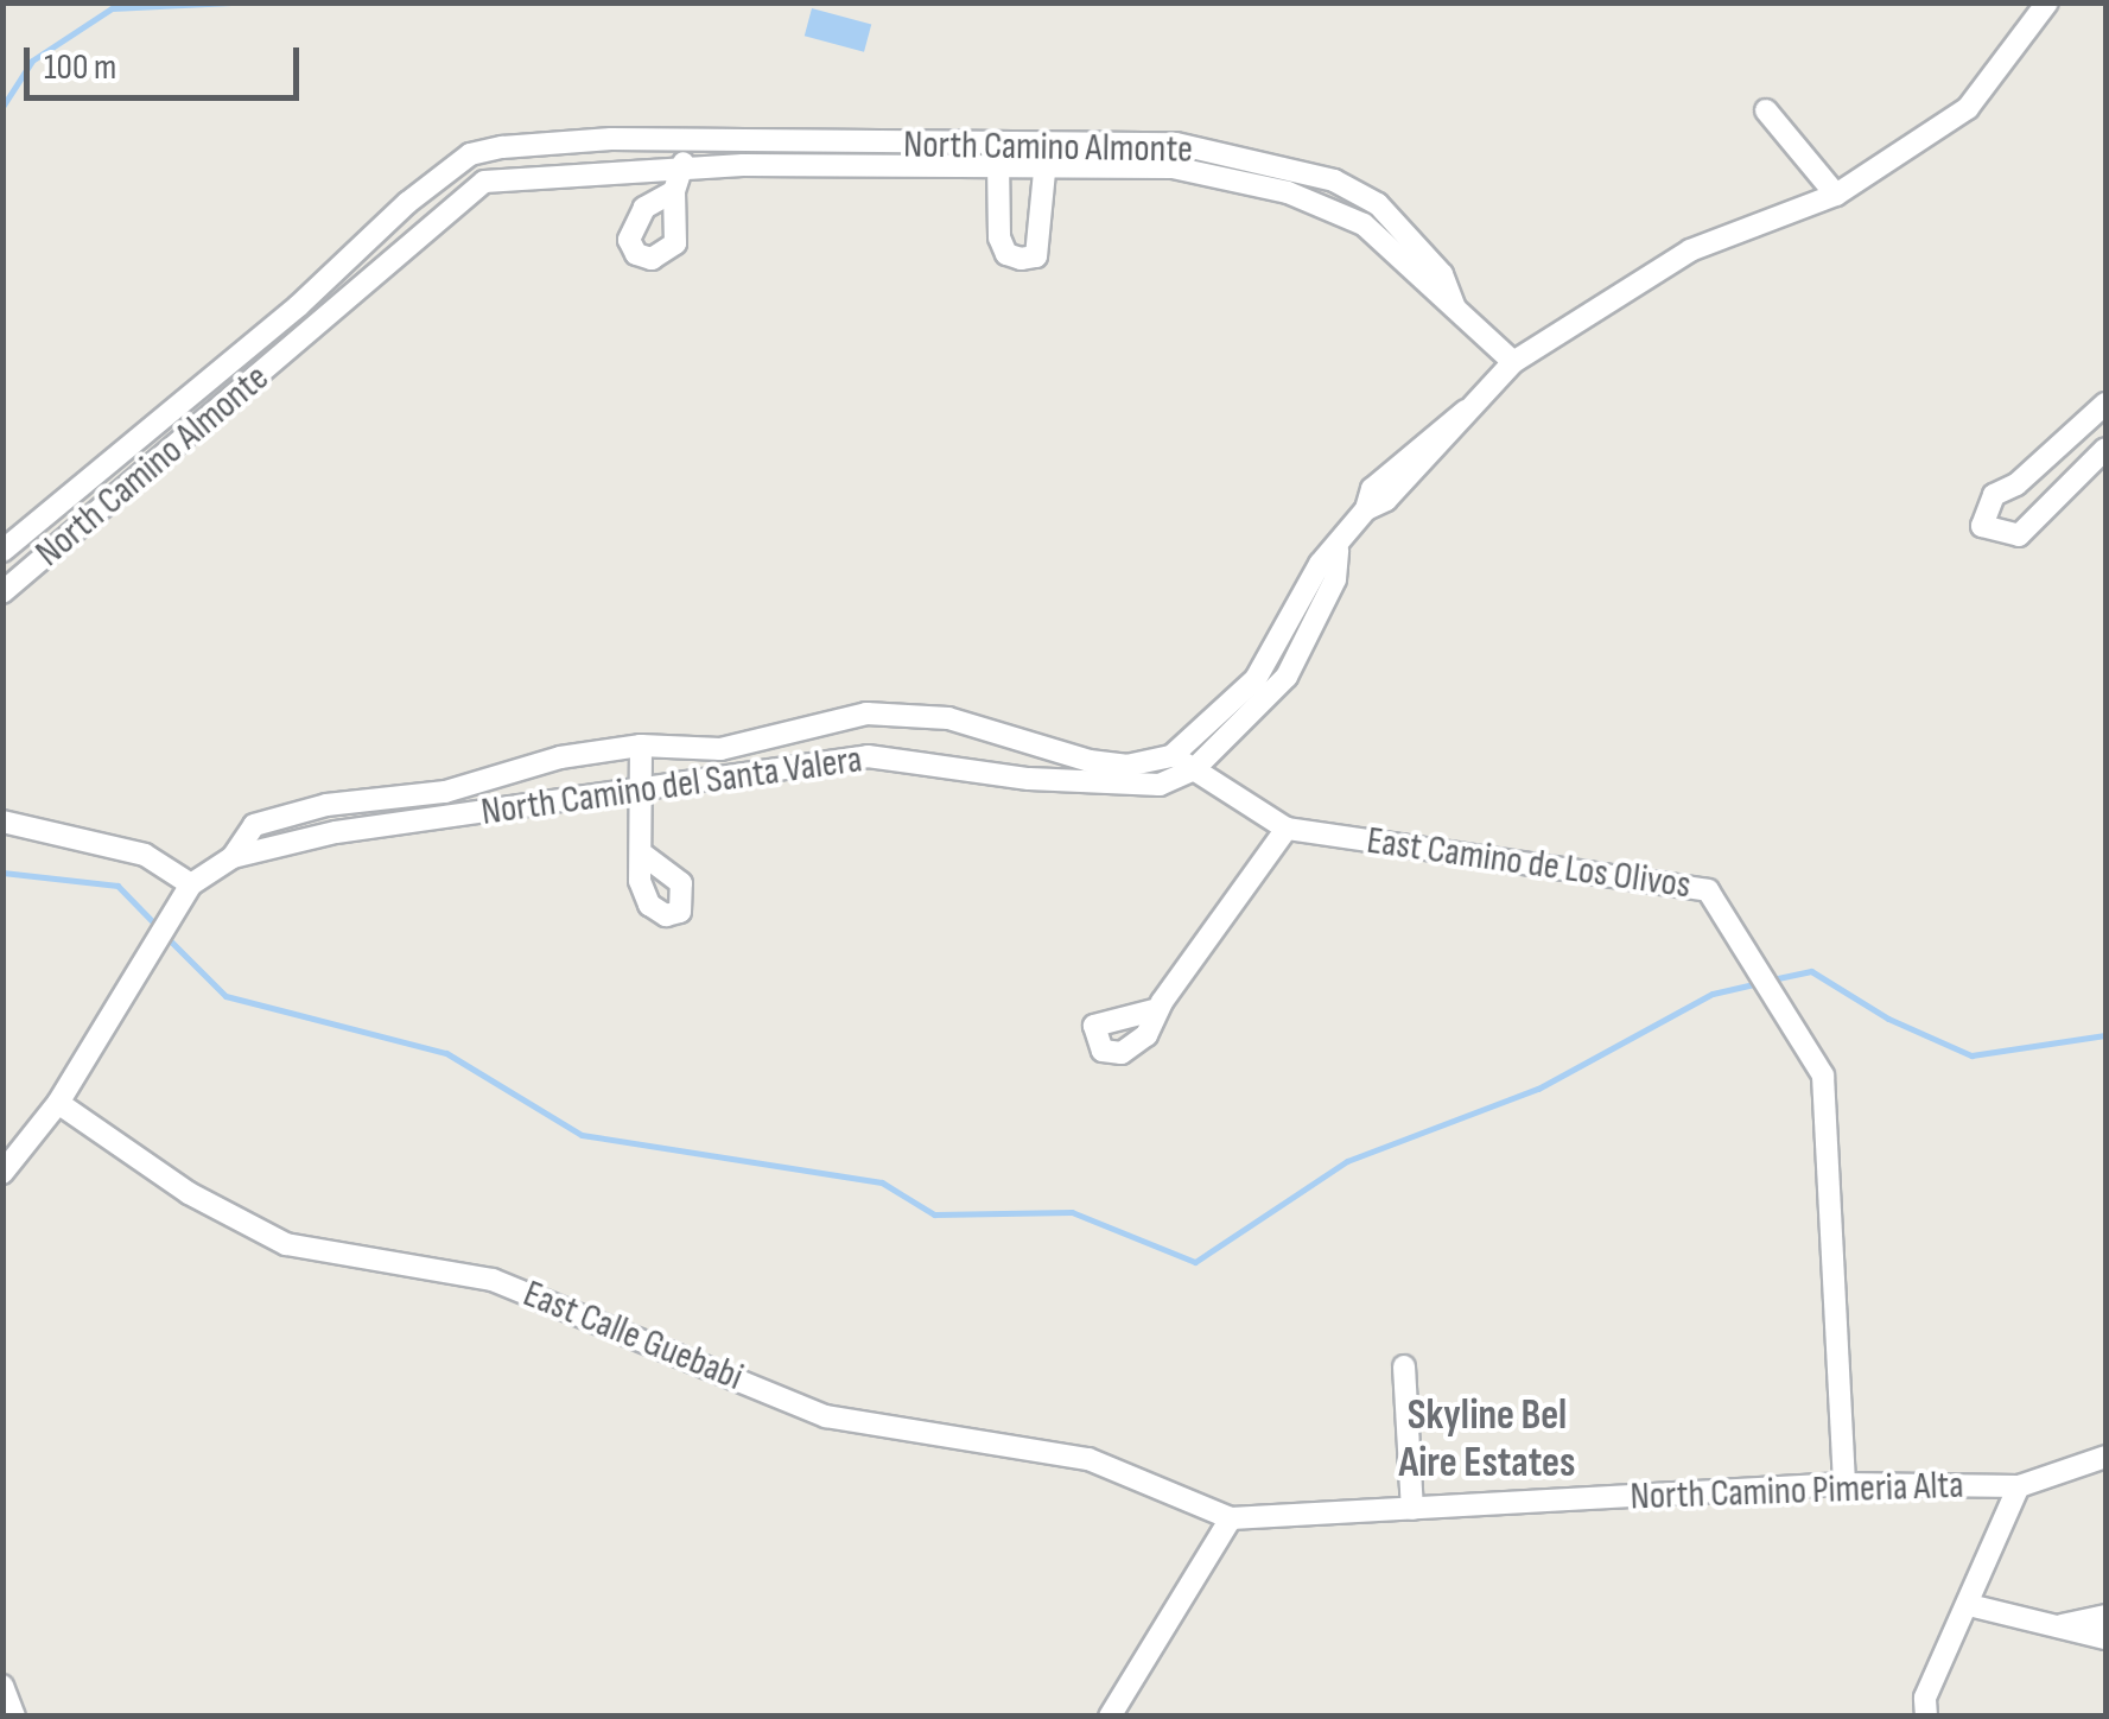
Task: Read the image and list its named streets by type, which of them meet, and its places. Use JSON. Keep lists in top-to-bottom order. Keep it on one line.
{"streets":{"street":["North Camino Almonte","North Camino del Santa Valera","East Camino de Los Olivos","East Calle Guebabi","North Camino Pimeria Alta"]},"crossings":[["North Camino del Santa Valera","East Camino de Los Olivos"],["North Camino del Santa Valera","East Calle Guebabi"],["East Camino de Los Olivos","North Camino Pimeria Alta"],["East Calle Guebabi","North Camino Pimeria Alta"]],"districts":["Skyline Bel Aire Estates"],"scale_bar":"100 m"}
